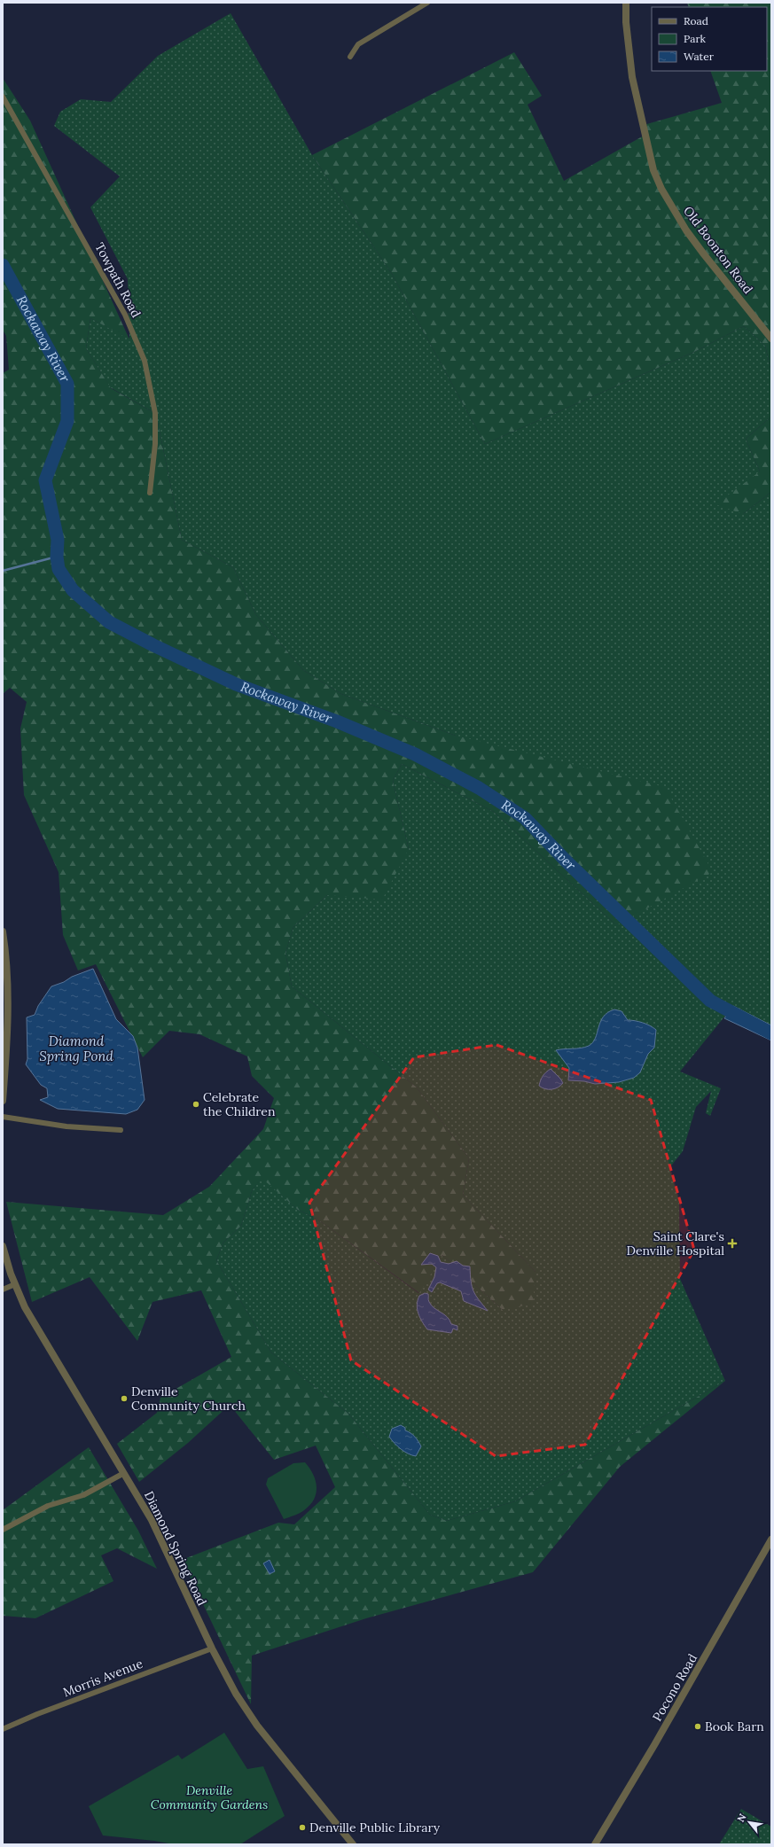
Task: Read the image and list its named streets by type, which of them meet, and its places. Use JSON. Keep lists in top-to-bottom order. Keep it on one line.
{"streets":{"street":["Old Boonton Road","Towpath Road","Diamond Spring Road","Morris Avenue","Pocono Road"]},"crossings":[["Diamond Spring Road","Morris Avenue"]],"water":["Rockaway River","Diamond Spring Pond"],"parks":["Denville Community Gardens"],"places":{"other":["Celebrate the Children","Denville Community Church","Book Barn","Denville Public Library"],"health":["Saint Clare's Denville Hospital"]},"legend":["Road","Park","Water"],"north":"top left"}
